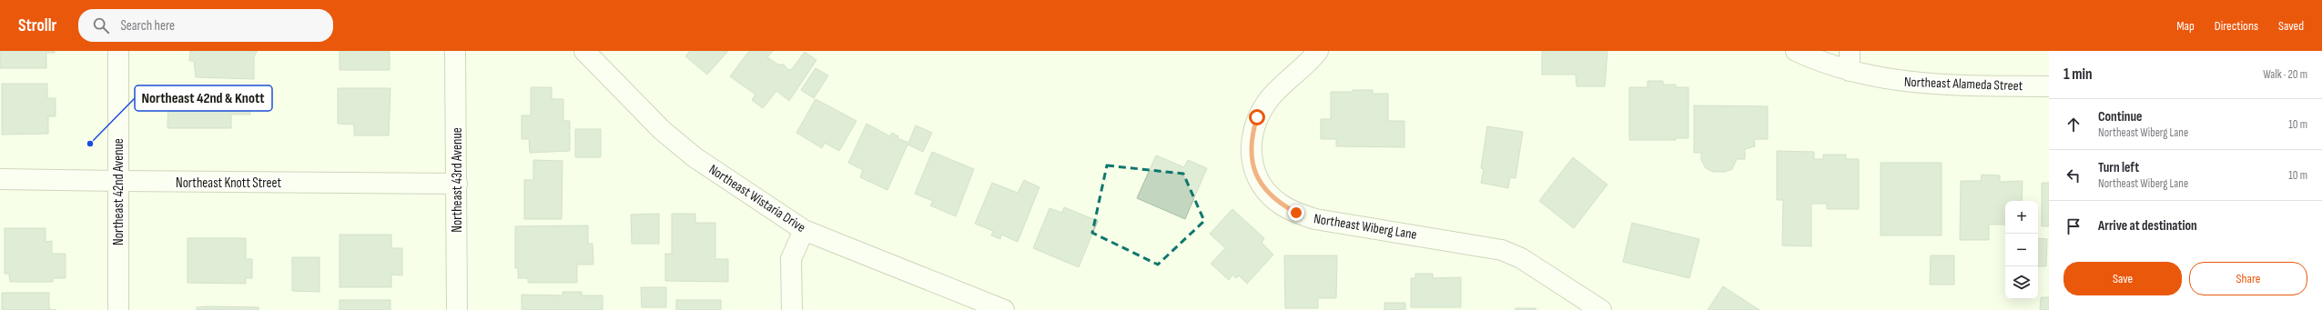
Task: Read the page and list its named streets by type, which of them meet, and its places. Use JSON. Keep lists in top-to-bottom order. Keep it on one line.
{"streets":{"street":["Northeast Alameda Street","Northeast 43rd Avenue","Northeast Knott Street","Northeast 42nd Avenue","Northeast Wistaria Drive","Northeast Wiberg Lane"]},"crossings":[["Northeast 43rd Avenue","Northeast Knott Street"],["Northeast Knott Street","Northeast 42nd Avenue"]],"places":["Northeast 42nd & Knott"],"page":{"header":"Strollr","search":"Search here","nav":["Map","Directions","Saved"],"heading":["1 min","Walk · 20 m"],"list":[["Continue","Northeast Wiberg Lane","10 m"],["Turn left","Northeast Wiberg Lane","10 m"],"Arrive at destination"],"map_buttons":["+","−"],"buttons":["Save","Share"]}}
